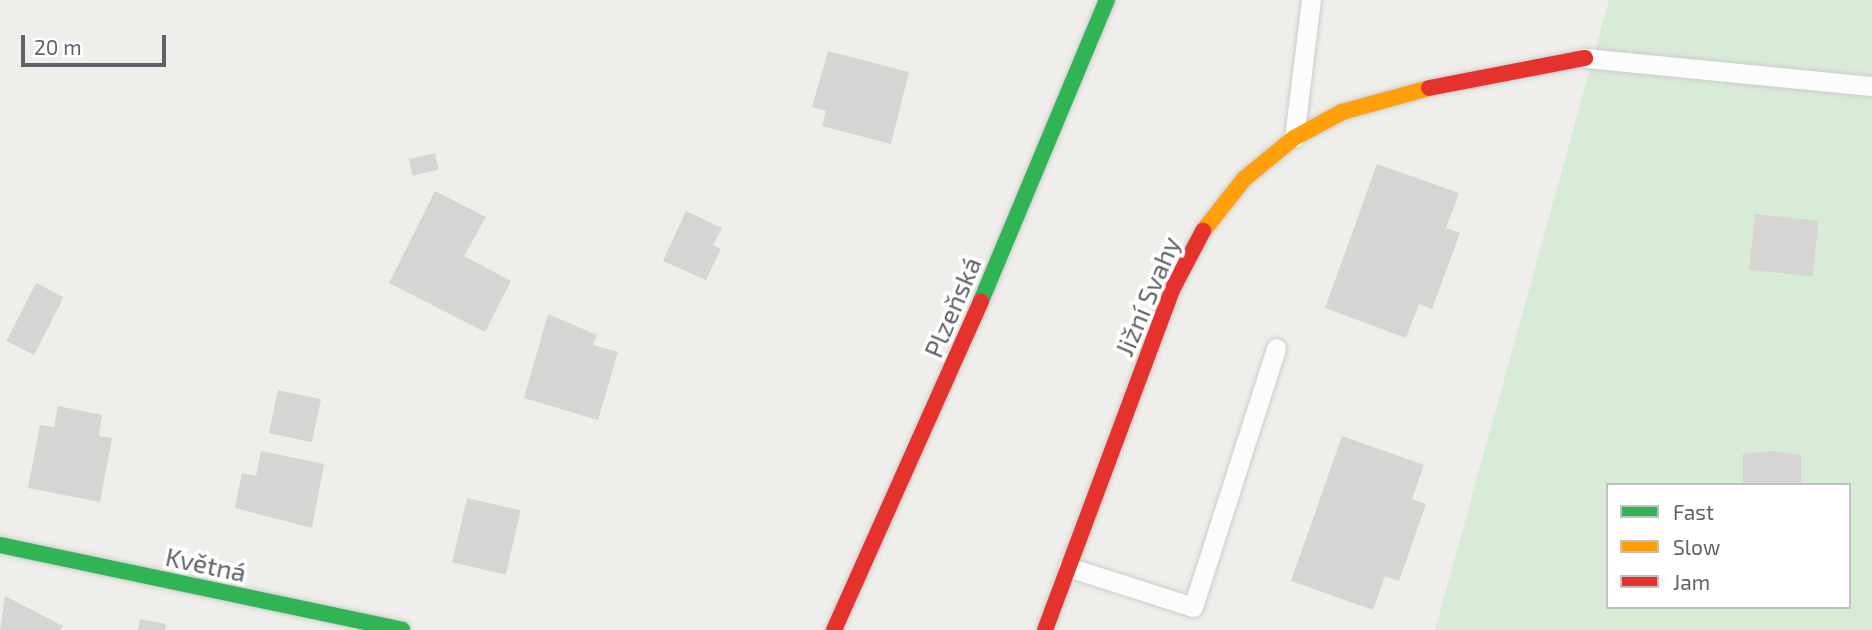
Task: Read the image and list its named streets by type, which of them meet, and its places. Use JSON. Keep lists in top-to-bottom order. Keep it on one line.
{"streets":{"street":["Jižní Svahy","Plzeňská","Květná"]},"legend":["Fast","Slow","Jam"],"scale_bar":"20 m"}
